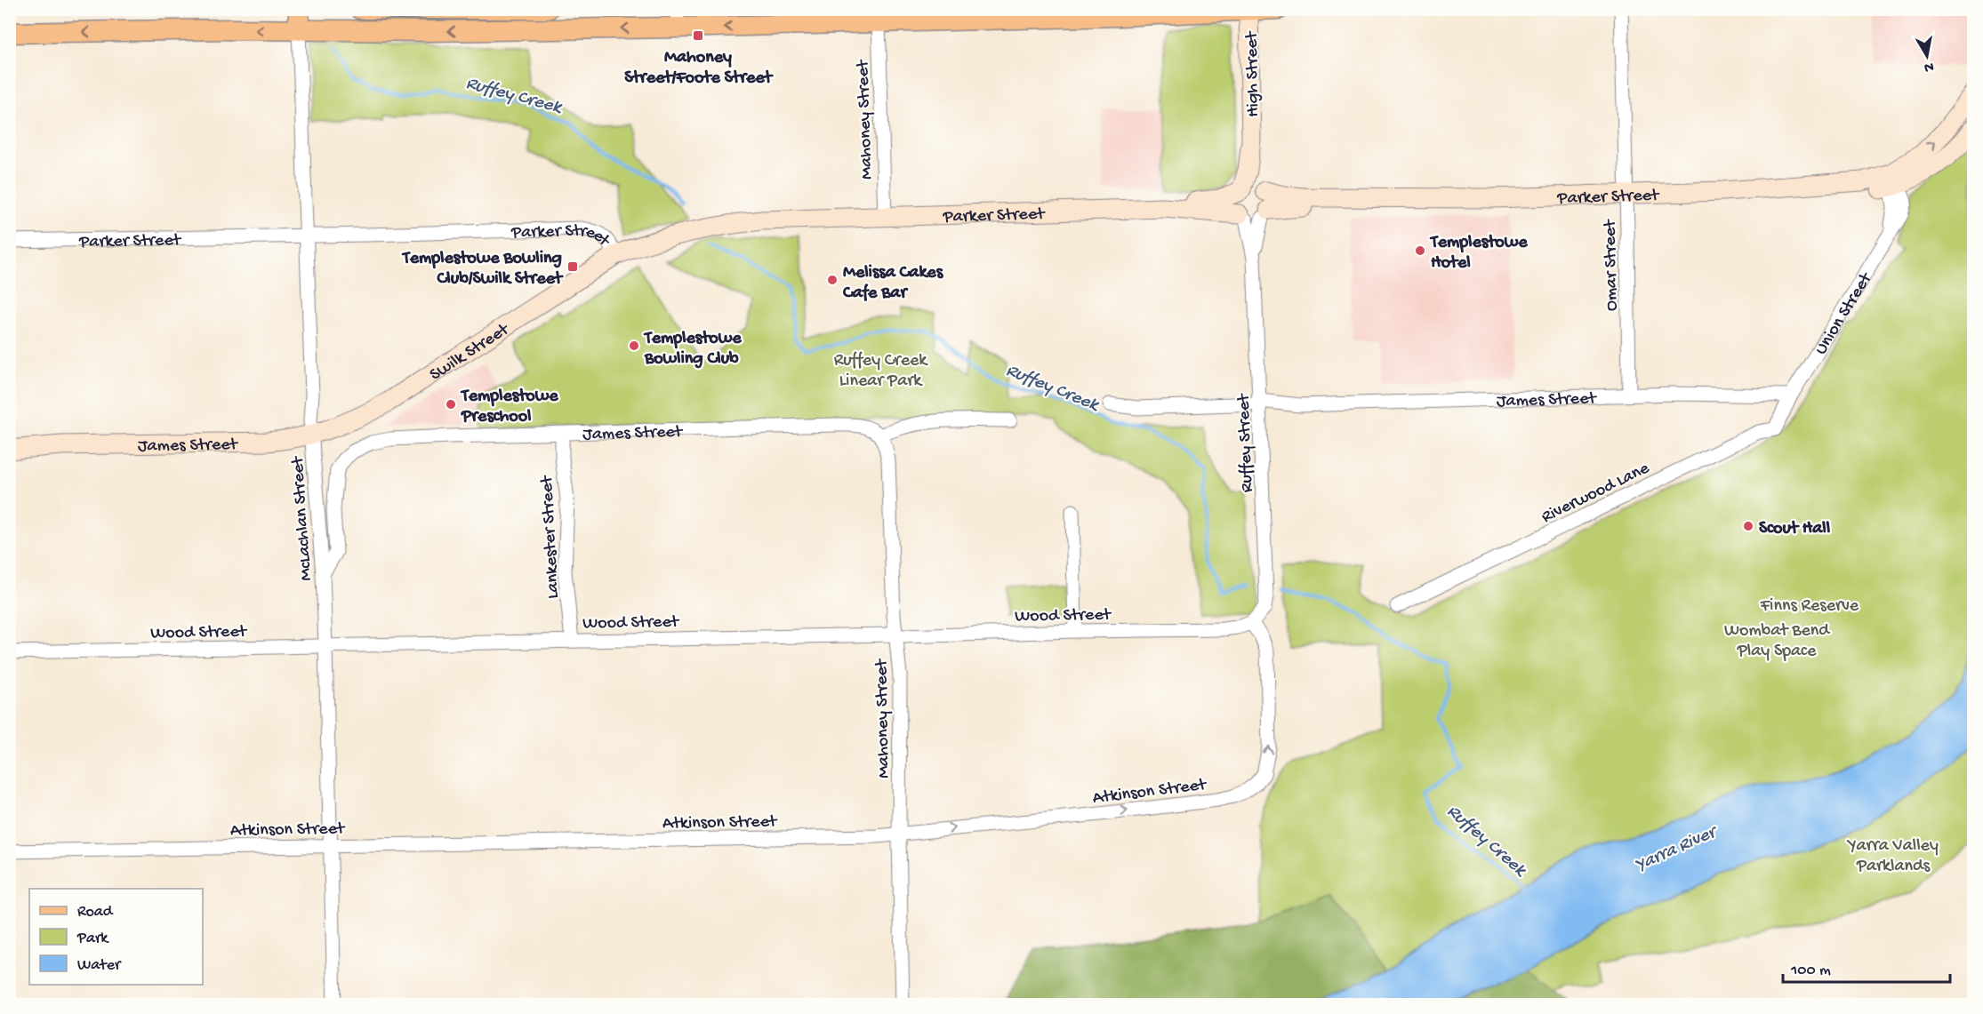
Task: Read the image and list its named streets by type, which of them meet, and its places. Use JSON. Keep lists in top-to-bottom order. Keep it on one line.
{"streets":{"main road":["High Street","Parker Street","Swilk Street","James Street"],"street":["Mahoney Street","Omar Street","Union Street","Ruffey Street","Riverwood Lane","McLachlan Street","Lankester Street","Wood Street","Atkinson Street"]},"crossings":[["High Street","Parker Street"],["High Street","Ruffey Street"],["Mahoney Street","Parker Street"],["Mahoney Street","James Street"],["Mahoney Street","Wood Street"],["Mahoney Street","Atkinson Street"],["Parker Street","Omar Street"],["Parker Street","Union Street"],["Parker Street","Swilk Street"],["Parker Street","Ruffey Street"],["Parker Street","McLachlan Street"],["Omar Street","James Street"],["Union Street","James Street"],["Union Street","Riverwood Lane"],["Swilk Street","James Street"],["Swilk Street","McLachlan Street"],["James Street","Ruffey Street"],["James Street","Riverwood Lane"],["James Street","McLachlan Street"],["James Street","Lankester Street"],["Ruffey Street","Wood Street"],["Ruffey Street","Atkinson Street"],["McLachlan Street","Wood Street"],["McLachlan Street","Atkinson Street"],["Lankester Street","Wood Street"],["Wood Street","Atkinson Street"]],"water":["Ruffey Creek","Yarra River"],"parks":["Ruffey Creek Linear Park","Finns Reserve","Wombat Bend Play Space","Yarra Valley Parklands"],"places":{"transit":["Mahoney Street/Foote Street","Templestowe Bowling Club/Swilk Street"],"other":["Templestowe Hotel","Melissa Cakes Cafe Bar","Templestowe Bowling Club","Templestowe Preschool","Scout Hall"]},"legend":["Road","Park","Water"],"scale_bar":"100 m","north":"bottom"}
